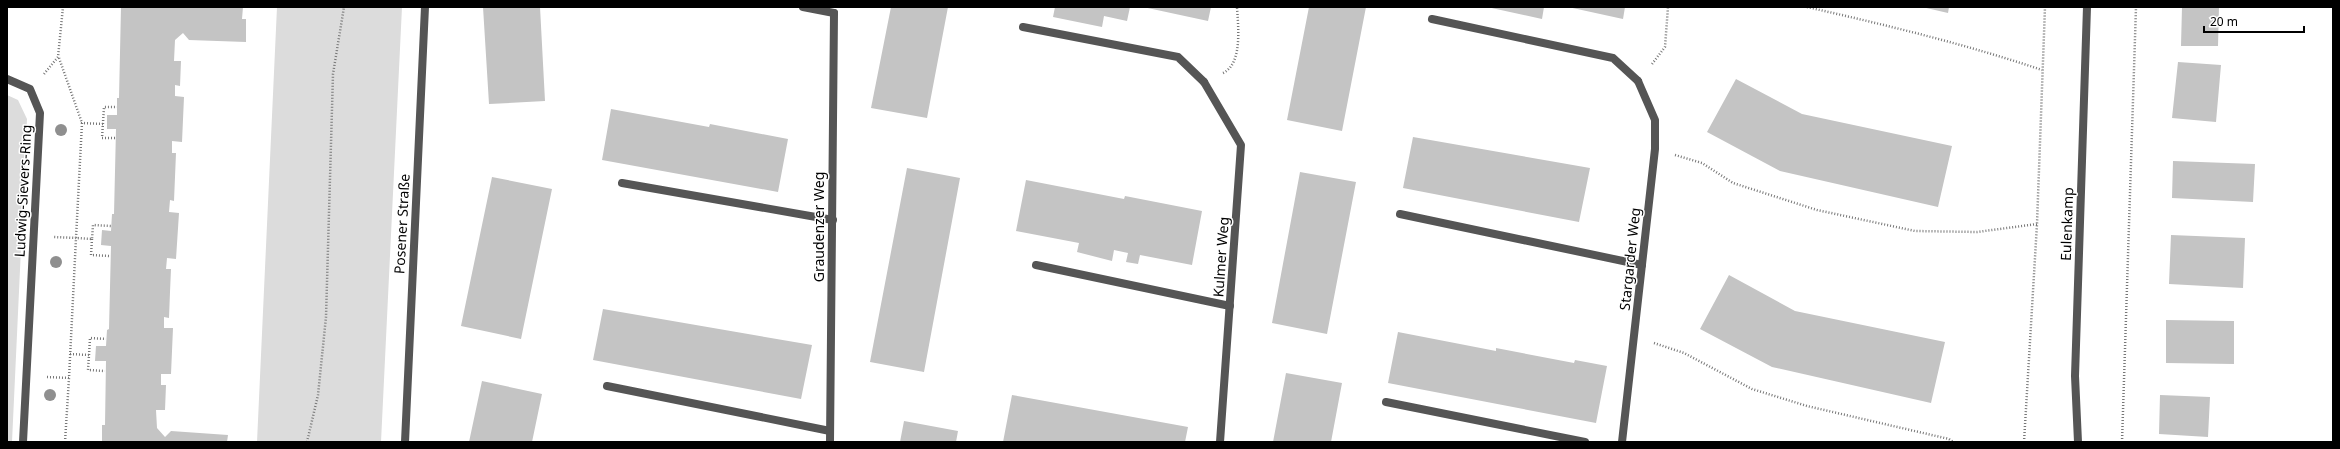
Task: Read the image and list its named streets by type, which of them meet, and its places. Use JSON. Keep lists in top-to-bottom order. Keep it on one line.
{"streets":{"street":["Ludwig-Sievers-Ring","Posener Straße","Eulenkamp","Graudenzer Weg","Kulmer Weg","Stargarder Weg"]},"scale_bar":"20 m"}
